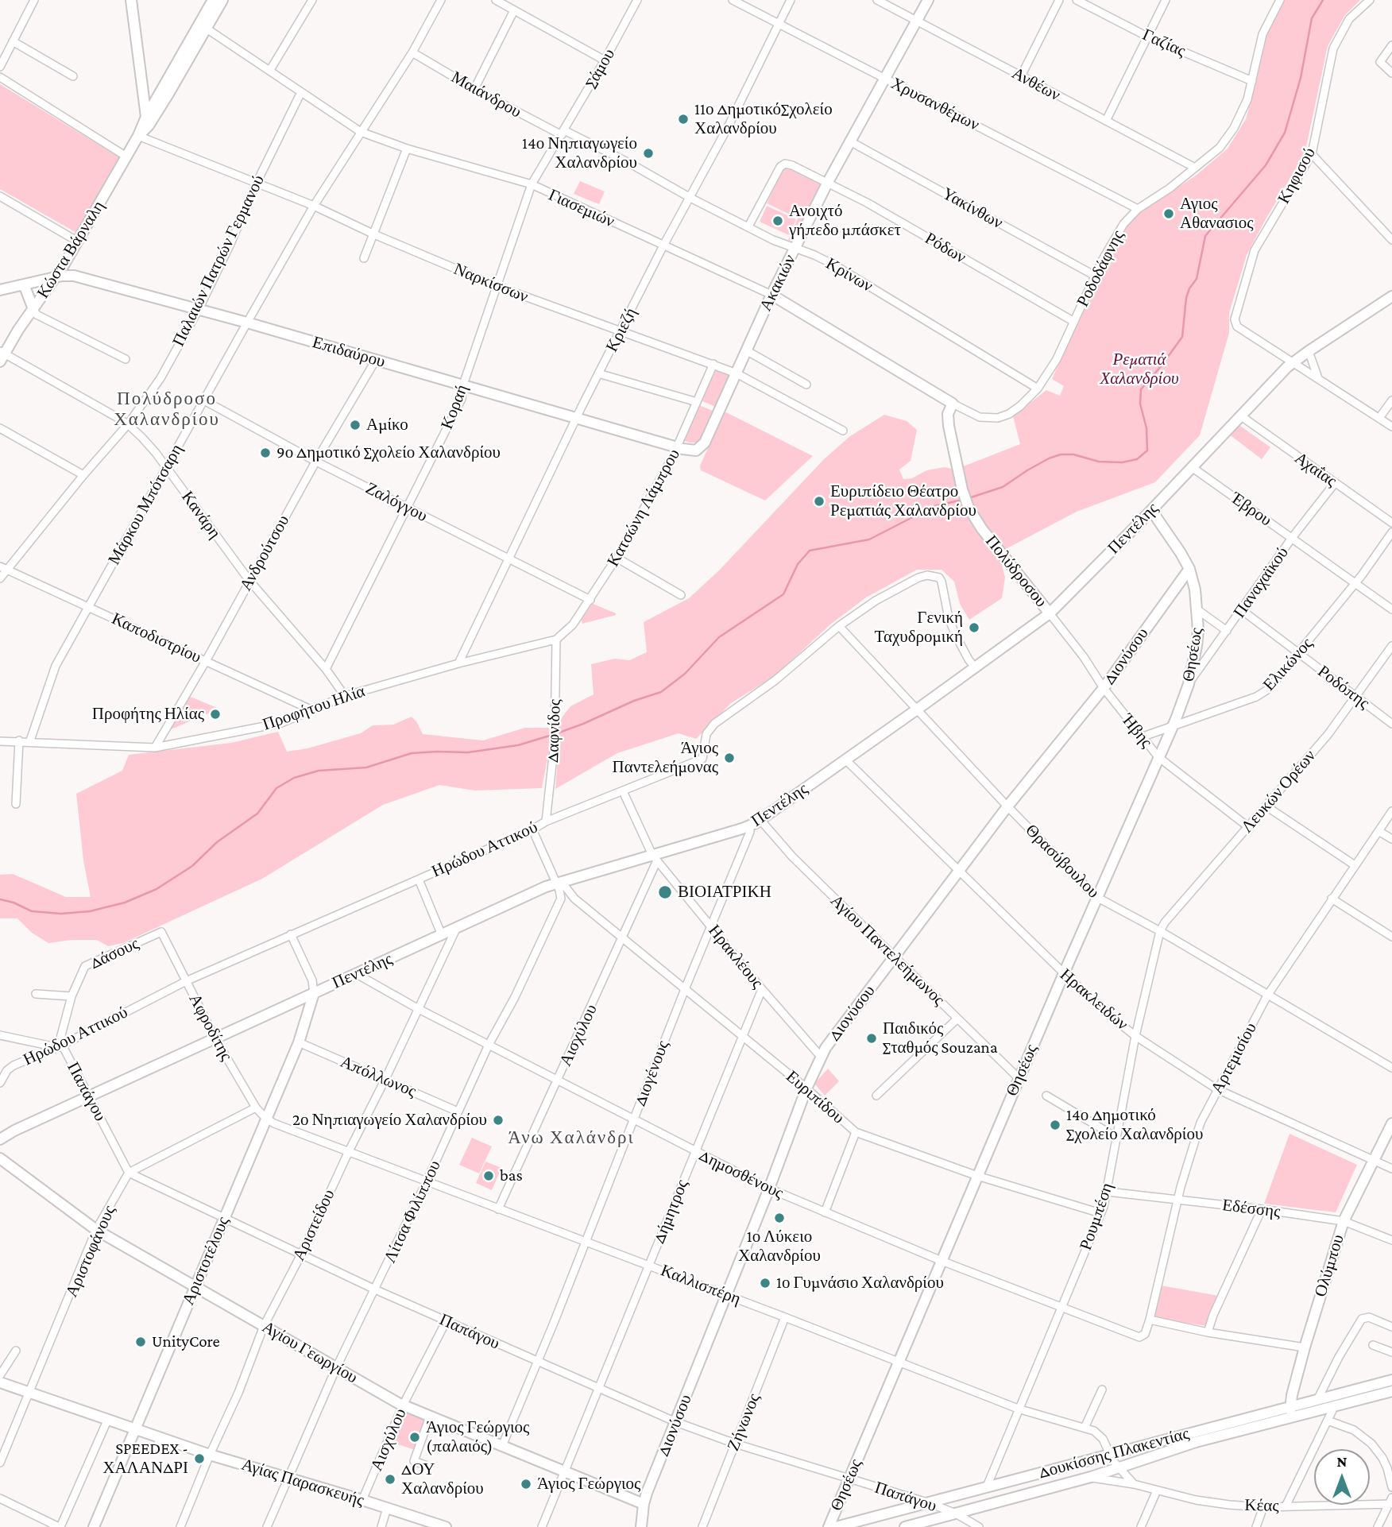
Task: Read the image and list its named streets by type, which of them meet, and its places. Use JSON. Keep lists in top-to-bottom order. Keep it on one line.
{"streets":{"street":["Γαζίας","Σάμου","Ανθέων","Μαιάνδρου","Χρυσανθέμων","Κηφισού","Γιασεμιών","Υακίνθων","Ρόδων","Κώστα Βάρναλη","Παλαιών Πατρών Γερμανού","Ροδοδάφνης","Κρίνων","Ναρκίσσων","Ακακιών","Κριεζή","Επιδαύρου","Κοραή","Αχαΐας","Ζαλόγγου","Μάρκου Μπότσαρη","Κατσώνη Λάμπρου","Έβρου","Κανάρη","Πεντέλης","Ανδρούτσου","Πολύδροσου","Παναχαϊκού","Καποδιστρίου","Θησέως","Διονύσου","Ελικώνος","Ροδόπης","Προφήτου Ηλία","Δαφνίδος","Ήβης","Λευκών Ορέων","Ηρώδου Αττικού","Θρασύβουλου","Αγίου Παντελεήμωνος","Δάσους","Ηρακλέους","Ηρακλειδών","Αφροδίτης","Αισχύλου","Αρτεμισίου","Διογένους","Απόλλωνος","Παπάγου","Ευριπίδου","Δημοσθένους","Εδέσσης","Λίτσα Φιλίππου","Δήμητρος","Ρουμπέση","Αριστείδου","Αριστοφάνους","Αριστοτέλους","Ολύμπου","Καλλισπέρη","Αγίου Γεωργίου","Ζήνωνος","Δουκίσσης Πλακεντίας","Αγίας Παρασκευής","Κέας"]},"crossings":[["Γαζίας","Ροδοδάφνης"],["Σάμου","Μαιάνδρου"],["Σάμου","Κρίνων"],["Σάμου","Κοραή"],["Ανθέων","Ροδοδάφνης"],["Ανθέων","Ακακιών"],["Μαιάνδρου","Κρίνων"],["Μαιάνδρου","Κοραή"],["Μαιάνδρου","Μάρκου Μπότσαρη"],["Χρυσανθέμων","Ροδοδάφνης"],["Χρυσανθέμων","Ακακιών"],["Χρυσανθέμων","Κριεζή"],["Κηφισού","Πεντέλης"],["Γιασεμιών","Παλαιών Πατρών Γερμανού"],["Γιασεμιών","Ροδοδάφνης"],["Γιασεμιών","Ακακιών"],["Γιασεμιών","Κριεζή"],["Γιασεμιών","Κοραή"],["Γιασεμιών","Μάρκου Μπότσαρη"],["Γιασεμιών","Πολύδροσου"],["Υακίνθων","Ροδοδάφνης"],["Υακίνθων","Ακακιών"],["Ρόδων","Ροδοδάφνης"],["Ρόδων","Κρίνων"],["Ρόδων","Ακακιών"],["Κώστα Βάρναλη","Ναρκίσσων"],["Κώστα Βάρναλη","Επιδαύρου"],["Κώστα Βάρναλη","Κανάρη"],["Παλαιών Πατρών Γερμανού","Ναρκίσσων"],["Παλαιών Πατρών Γερμανού","Επιδαύρου"],["Παλαιών Πατρών Γερμανού","Κανάρη"],["Παλαιών Πατρών Γερμανού","Καποδιστρίου"],["Ροδοδάφνης","Κρίνων"],["Ροδοδάφνης","Πολύδροσου"],["Κρίνων","Ακακιών"],["Κρίνων","Κριεζή"],["Κρίνων","Κοραή"],["Ναρκίσσων","Ακακιών"],["Ναρκίσσων","Κριεζή"],["Ναρκίσσων","Κοραή"],["Ναρκίσσων","Μάρκου Μπότσαρη"],["Ναρκίσσων","Κατσώνη Λάμπρου"],["Ακακιών","Επιδαύρου"],["Κριεζή","Επιδαύρου"],["Κριεζή","Ζαλόγγου"],["Κριεζή","Προφήτου Ηλία"],["Επιδαύρου","Κοραή"],["Επιδαύρου","Μάρκου Μπότσαρη"],["Επιδαύρου","Κατσώνη Λάμπρου"],["Επιδαύρου","Ανδρούτσου"],["Κοραή","Ζαλόγγου"],["Κοραή","Κανάρη"],["Αχαΐας","Πεντέλης"],["Αχαΐας","Παναχαϊκού"],["Ζαλόγγου","Μάρκου Μπότσαρη"],["Ζαλόγγου","Κατσώνη Λάμπρου"],["Ζαλόγγου","Ανδρούτσου"],["Μάρκου Μπότσαρη","Κανάρη"],["Μάρκου Μπότσαρη","Καποδιστρίου"],["Μάρκου Μπότσαρη","Προφήτου Ηλία"],["Κατσώνη Λάμπρου","Προφήτου Ηλία"],["Κατσώνη Λάμπρου","Δαφνίδος"],["Έβρου","Πεντέλης"],["Έβρου","Παναχαϊκού"],["Έβρου","Ελικώνος"],["Κανάρη","Ανδρούτσου"],["Κανάρη","Προφήτου Ηλία"],["Πεντέλης","Πολύδροσου"],["Πεντέλης","Θησέως"],["Πεντέλης","Ήβης"],["Πεντέλης","Ηρώδου Αττικού"],["Πεντέλης","Θρασύβουλου"],["Πεντέλης","Αγίου Παντελεήμωνος"],["Πεντέλης","Ηρακλέους"],["Πεντέλης","Ηρακλειδών"],["Πεντέλης","Αφροδίτης"],["Πεντέλης","Αισχύλου"],["Πεντέλης","Διογένους"],["Πεντέλης","Παπάγου"],["Πεντέλης","Ευριπίδου"],["Πεντέλης","Δημοσθένους"],["Πεντέλης","Αριστείδου"],["Πεντέλης","Αριστοτέλους"],["Ανδρούτσου","Καποδιστρίου"],["Ανδρούτσου","Προφήτου Ηλία"],["Πολύδροσου","Ήβης"],["Παναχαϊκού","Θησέως"],["Παναχαϊκού","Ροδόπης"],["Καποδιστρίου","Προφήτου Ηλία"],["Θησέως","Διονύσου"],["Θησέως","Ελικώνος"],["Θησέως","Ήβης"],["Θησέως","Θρασύβουλου"],["Θησέως","Αγίου Παντελεήμωνος"],["Θησέως","Ηρακλειδών"],["Θησέως","Παπάγου"],["Θησέως","Ευριπίδου"],["Θησέως","Δημοσθένους"],["Θησέως","Καλλισπέρη"],["Διονύσου","Ήβης"],["Διονύσου","Θρασύβουλου"],["Διονύσου","Αγίου Παντελεήμωνος"],["Διονύσου","Ηρακλέους"],["Διονύσου","Ηρακλειδών"],["Διονύσου","Παπάγου"],["Διονύσου","Ευριπίδου"],["Διονύσου","Δημοσθένους"],["Διονύσου","Καλλισπέρη"],["Διονύσου","Αγίου Γεωργίου"],["Ελικώνος","Ροδόπης"],["Ελικώνος","Ήβης"],["Ροδόπης","Λευκών Ορέων"],["Προφήτου Ηλία","Δαφνίδος"],["Δαφνίδος","Ηρώδου Αττικού"],["Ήβης","Λευκών Ορέων"],["Λευκών Ορέων","Θρασύβουλου"],["Λευκών Ορέων","Ρουμπέση"],["Ηρώδου Αττικού","Θρασύβουλου"],["Ηρώδου Αττικού","Δάσους"],["Ηρώδου Αττικού","Ηρακλέους"],["Ηρώδου Αττικού","Αφροδίτης"],["Ηρώδου Αττικού","Παπάγου"],["Θρασύβουλου","Αρτεμισίου"],["Θρασύβουλου","Ρουμπέση"],["Δάσους","Αφροδίτης"],["Δάσους","Παπάγου"],["Ηρακλέους","Αισχύλου"],["Ηρακλέους","Διογένους"],["Ηρακλέους","Δήμητρος"],["Ηρακλειδών","Αρτεμισίου"],["Ηρακλειδών","Ρουμπέση"],["Ηρακλειδών","Ολύμπου"],["Αφροδίτης","Αριστοτέλους"],["Αφροδίτης","Καλλισπέρη"],["Αισχύλου","Παπάγου"],["Αισχύλου","Ευριπίδου"],["Αισχύλου","Δημοσθένους"],["Αισχύλου","Καλλισπέρη"],["Αισχύλου","Αγίου Γεωργίου"],["Αισχύλου","Αγίας Παρασκευής"],["Αρτεμισίου","Δημοσθένους"],["Αρτεμισίου","Εδέσσης"],["Διογένους","Παπάγου"],["Διογένους","Ευριπίδου"],["Διογένους","Δημοσθένους"],["Διογένους","Καλλισπέρη"],["Διογένους","Αγίου Γεωργίου"],["Απόλλωνος","Λίτσα Φιλίππου"],["Απόλλωνος","Αριστείδου"],["Απόλλωνος","Αριστοτέλους"],["Παπάγου","Λίτσα Φιλίππου"],["Παπάγου","Δήμητρος"],["Παπάγου","Αριστείδου"],["Παπάγου","Αριστοφάνους"],["Παπάγου","Αριστοτέλους"],["Παπάγου","Ζήνωνος"],["Παπάγου","Δουκίσσης Πλακεντίας"],["Ευριπίδου","Δήμητρος"],["Ευριπίδου","Ρουμπέση"],["Δημοσθένους","Λίτσα Φιλίππου"],["Δημοσθένους","Δήμητρος"],["Δημοσθένους","Ρουμπέση"],["Δημοσθένους","Αριστείδου"],["Εδέσσης","Ρουμπέση"],["Εδέσσης","Ολύμπου"],["Λίτσα Φιλίππου","Καλλισπέρη"],["Λίτσα Φιλίππου","Αγίου Γεωργίου"],["Λίτσα Φιλίππου","Αγίας Παρασκευής"],["Δήμητρος","Καλλισπέρη"],["Δήμητρος","Αγίου Γεωργίου"],["Ρουμπέση","Καλλισπέρη"],["Ρουμπέση","Δουκίσσης Πλακεντίας"],["Αριστείδου","Καλλισπέρη"],["Αριστείδου","Αγίου Γεωργίου"],["Αριστείδου","Αγίας Παρασκευής"],["Αριστοφάνους","Αγίου Γεωργίου"],["Αριστοφάνους","Αγίας Παρασκευής"],["Αριστοτέλους","Καλλισπέρη"],["Αριστοτέλους","Αγίου Γεωργίου"],["Αριστοτέλους","Αγίας Παρασκευής"],["Ολύμπου","Δουκίσσης Πλακεντίας"],["Καλλισπέρη","Ζήνωνος"],["Καλλισπέρη","Δουκίσσης Πλακεντίας"],["Δουκίσσης Πλακεντίας","Κέας"]],"districts":["Πολύδροσο Χαλανδρίου","Άνω Χαλάνδρι"],"parks":["Ρεματιά Χαλανδρίου"],"places":["11ο ΔημοτικόΣχολείο Χαλανδρίου","14ο Νηπιαγωγείο Χαλανδρίου","Αγιος Αθανασιος","Ανοιχτό γήπεδο μπάσκετ","Αμίκο","9ο Δημοτικό Σχολείο Χαλανδρίου","Ευριπίδειο Θέατρο Ρεματιάς Χαλανδρίου","Γενική Ταχυδρομική","Προφήτης Ηλίας","Άγιος Παντελεήμονας","ΒΙΟΙΑΤΡΙΚΗ","Παιδικός Σταθμός Souzana","2ο Νηπιαγωγείο Χαλανδρίου","14ο Δημοτικό Σχολείο Χαλανδρίου","bas","1ο Λύκειο Χαλανδρίου","1ο Γυμνάσιο Χαλανδρίου","UnityCore","Άγιος Γεώργιος (παλαιός)","SPEEDEX - ΧΑΛΑΝΔΡΙ","ΔΟΥ Χαλανδρίου","Άγιος Γεώργιος"],"north":"top"}
